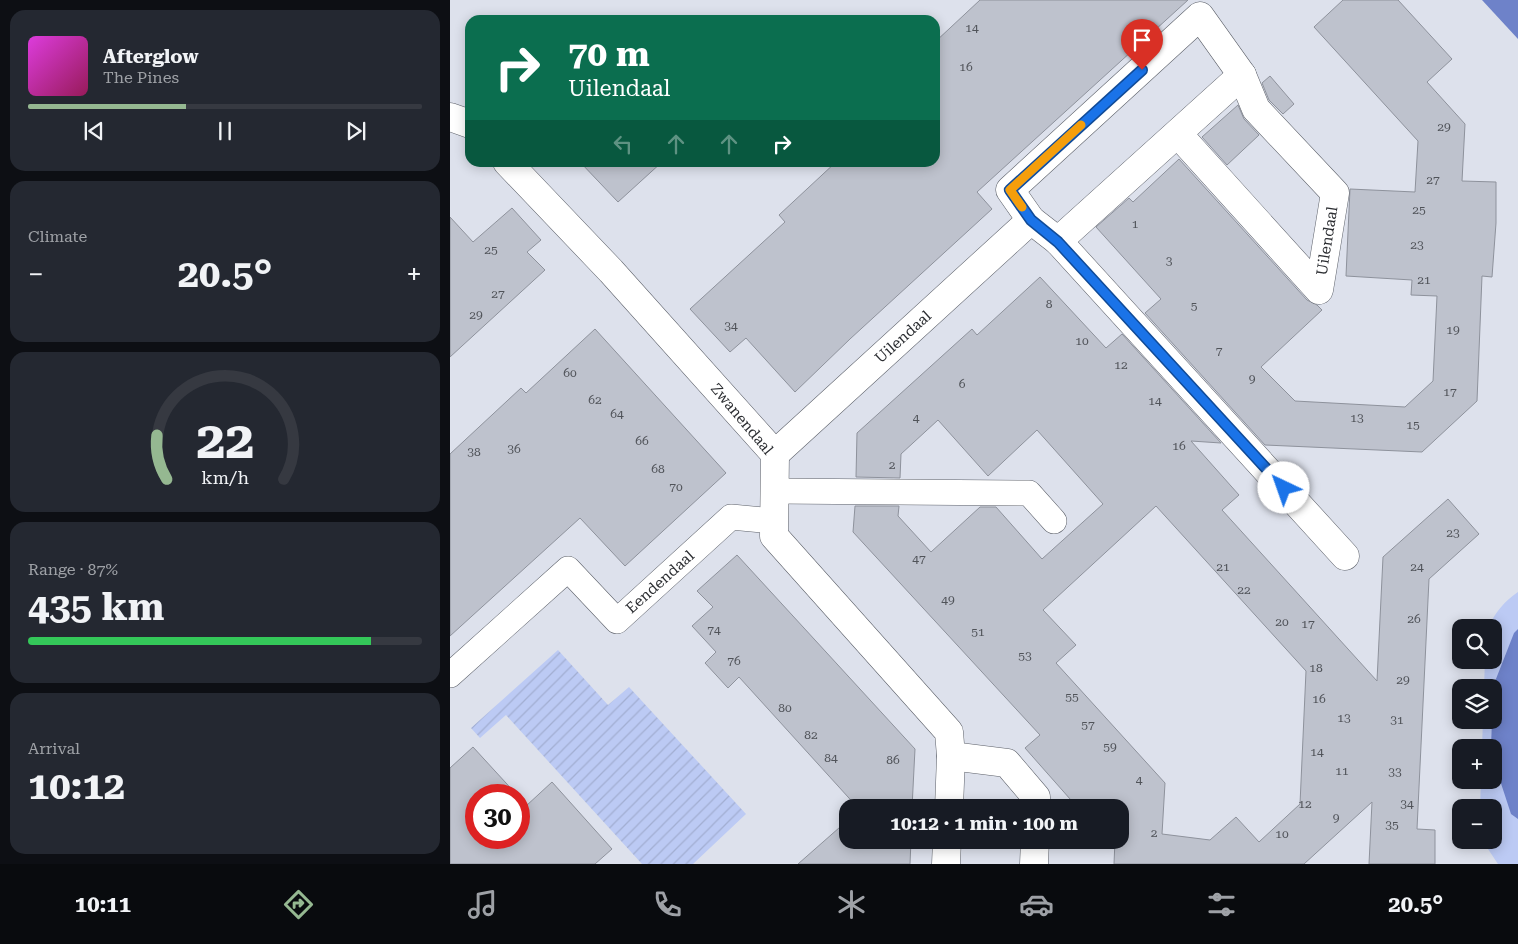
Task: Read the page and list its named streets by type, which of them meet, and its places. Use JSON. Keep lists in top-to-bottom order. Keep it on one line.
{"streets":{"street":["Uilendaal","Zwanendaal"],"lane":["Eendendaal"]},"crossings":[["Uilendaal","Zwanendaal"],["Zwanendaal","Eendendaal"]],"house_numbers":["14","16","29","27","25","1","23","25","3","21","27","8","5","29","34","19","10","7","12","60","9","6","17","62","14","64","4","13","15","66","16","36","38","2","68","70","23","47","21","24","22","49","26","20","17","74","51","53","76","18","29","55","16","80","13","31","57","82","59","14","84","86","11","33","4","12","34","9","35","2","10"],"page":{"turn":["70 m","Uilendaal"],"song":["Afterglow","The Pines"],"tile":["Climate",["Range · 87%","435 km"],["Arrival","10:12"]],"heat":["−","20.5°","+"],"map_buttons":["+","−"],"limit":"30","trip":"10:12 · 1 min · 100 m","tabs":["10:11","20.5°"],"gauge":["22","km/h"]}}
